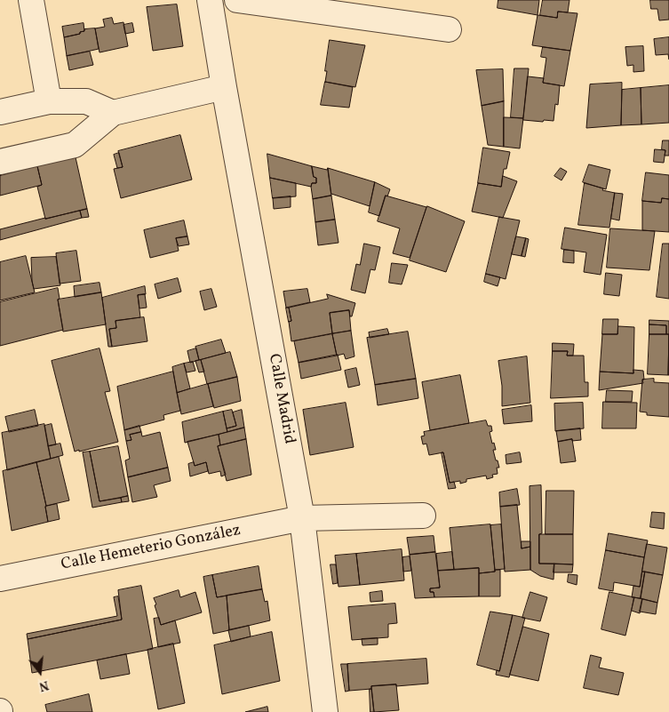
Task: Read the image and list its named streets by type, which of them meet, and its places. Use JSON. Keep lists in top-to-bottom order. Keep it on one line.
{"streets":{"street":["Calle Madrid","Calle Hemeterio González"]},"crossings":[["Calle Madrid","Calle Hemeterio González"]],"north":"bottom"}
